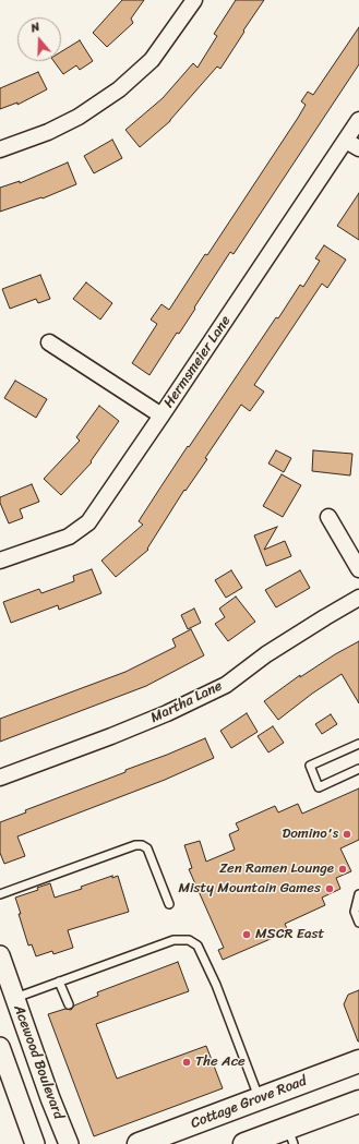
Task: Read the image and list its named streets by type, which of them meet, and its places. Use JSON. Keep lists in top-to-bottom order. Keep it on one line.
{"streets":{"main road":["Cottage Grove Road"],"street":["Hermsmeier Lane","Martha Lane","Acewood Boulevard"]},"places":["Domino's","Zen Ramen Lounge","Misty Mountain Games","MSCR East","The Ace"],"north":"top"}
